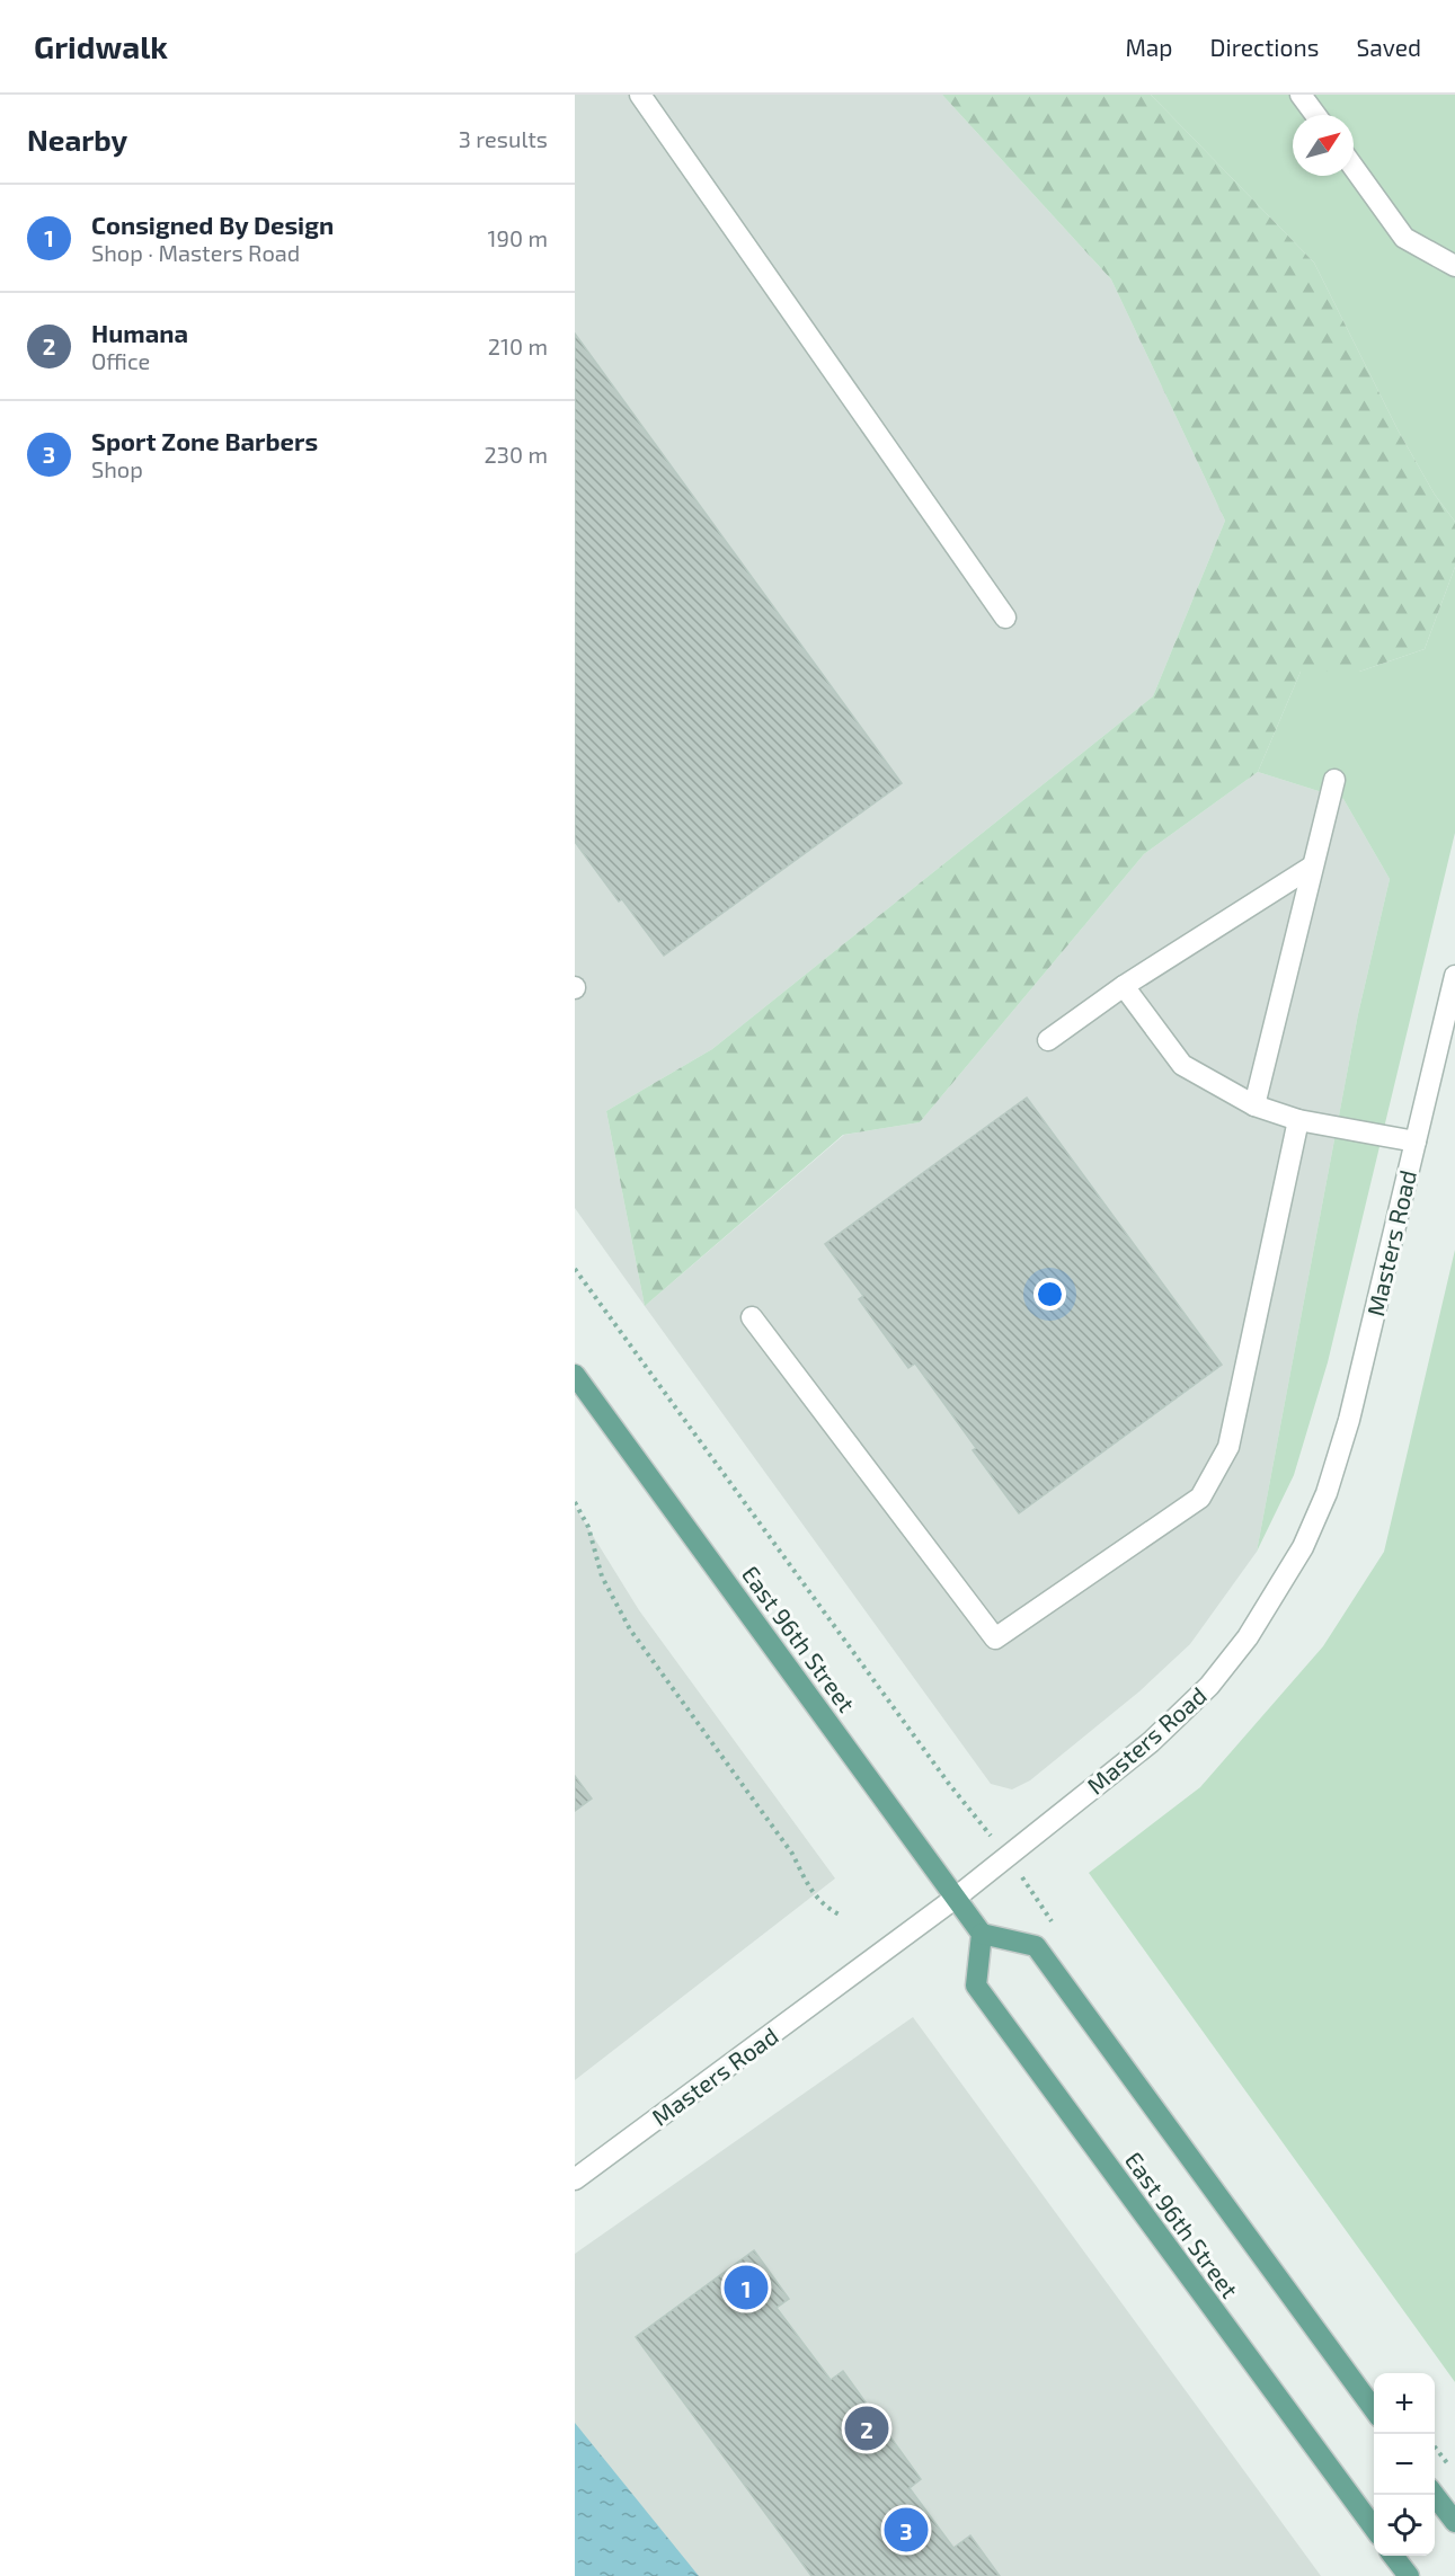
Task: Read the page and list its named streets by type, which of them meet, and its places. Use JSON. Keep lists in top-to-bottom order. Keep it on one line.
{"streets":{"main road":["East 96th Street"],"street":["Masters Road"]},"crossings":[["Masters Road","East 96th Street"]],"north":"top right","page":{"header":"Gridwalk","nav":["Map","Directions","Saved"],"heading":["Nearby","3 results"],"list":[{"mark":"1","name":"Consigned By Design","note":"Shop · Masters Road","value":"190 m"},{"mark":"2","name":"Humana","note":"Office","value":"210 m"},{"mark":"3","name":"Sport Zone Barbers","note":"Shop","value":"230 m"}],"pins":["1","2","3"],"map_buttons":["+","−"]}}
